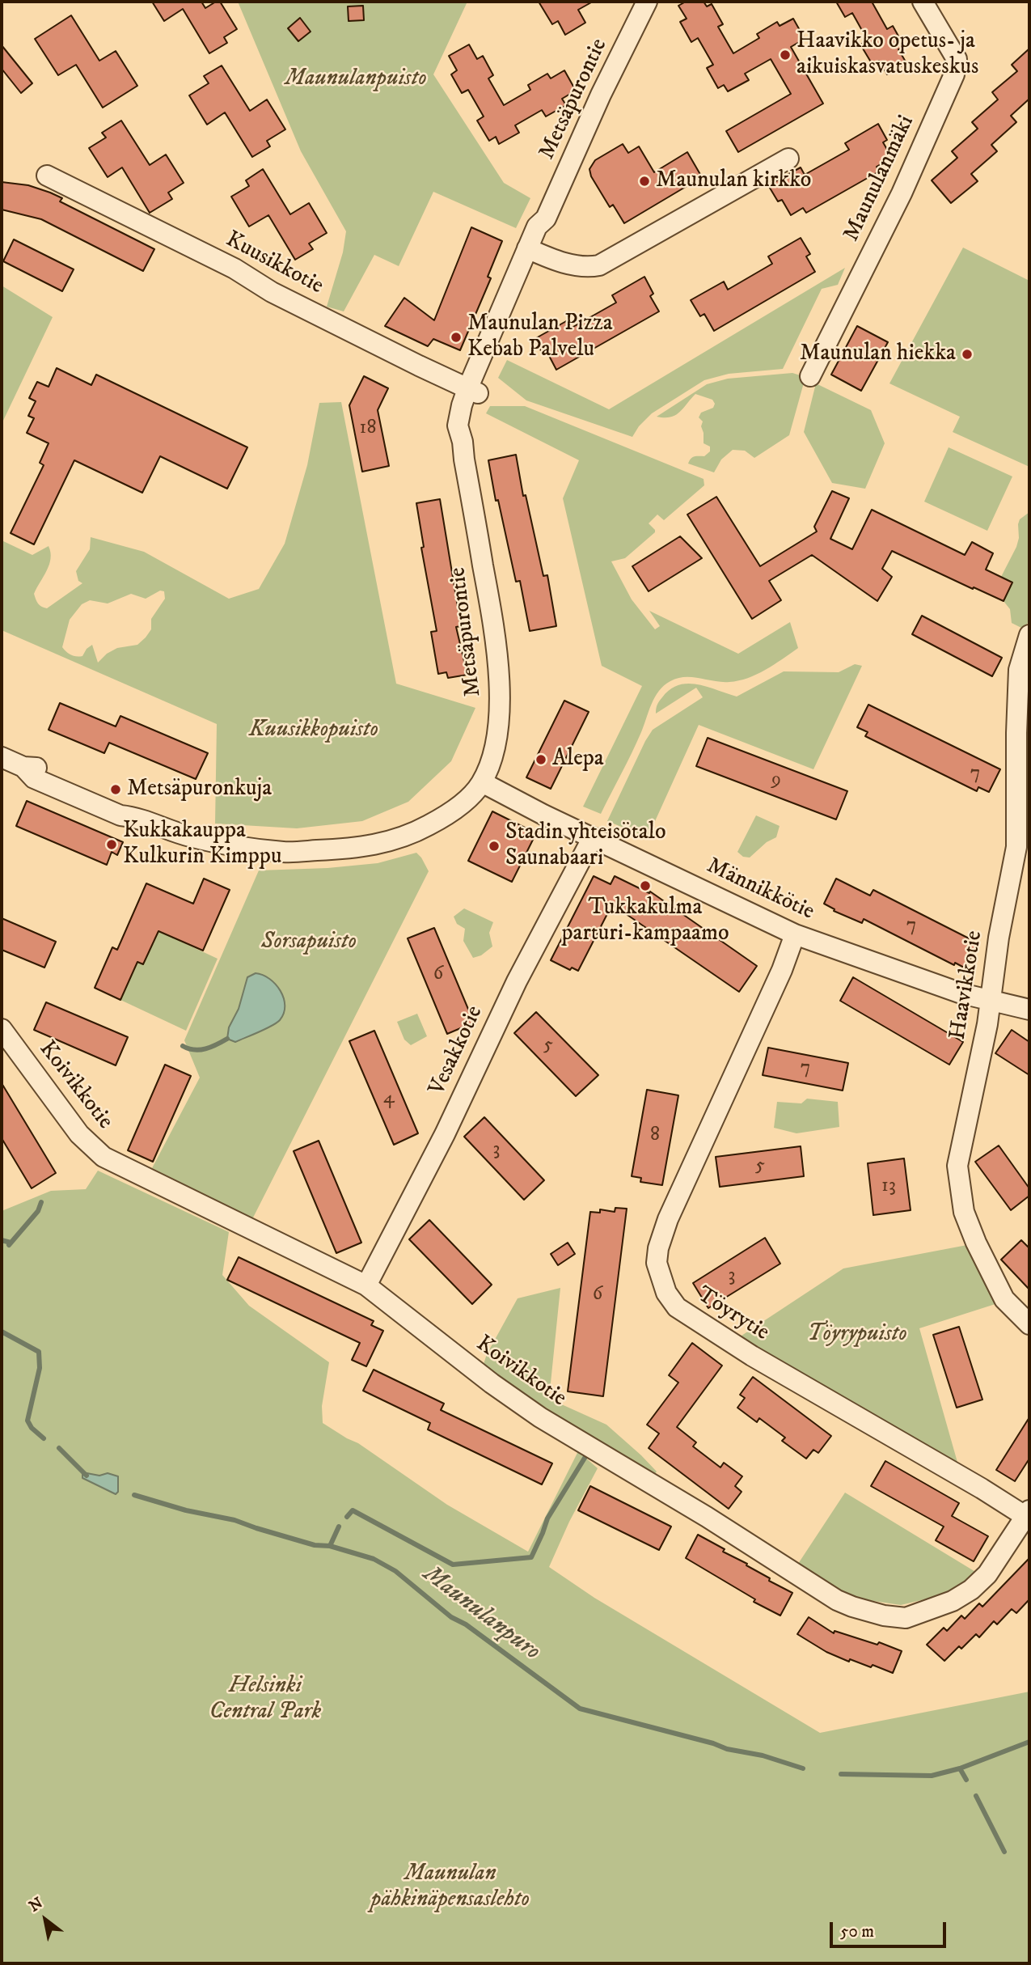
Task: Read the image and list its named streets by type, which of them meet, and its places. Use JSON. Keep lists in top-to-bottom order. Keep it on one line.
{"streets":{"street":["Metsäpurontie","Maunulanmäki","Kuusikkotie","Männikkötie","Haavikkotie","Vesakkotie","Koivikkotie","Töyrytie"]},"crossings":[["Metsäpurontie","Kuusikkotie"],["Metsäpurontie","Männikkötie"],["Männikkötie","Haavikkotie"],["Männikkötie","Vesakkotie"],["Männikkötie","Töyrytie"],["Vesakkotie","Koivikkotie"],["Koivikkotie","Töyrytie"]],"water":["Maunulanpuro"],"parks":["Maunulanpuisto","Kuusikkopuisto","Sorsapuisto","Töyrypuisto","Helsinki Central Park","Maunulan pähkinäpensaslehto"],"places":["Haavikko opetus- ja aikuiskasvatuskeskus","Maunulan kirkko","Maunulan Pizza Kebab Palvelu","Maunulan hiekka","Alepa","Metsäpuronkuja","Kukkakauppa Kulkurin Kimppu","Stadin yhteisötalo Saunabaari","Tukkakulma parturi-kampaamo"],"house_numbers":["18","7","9","7","6","5","7","4","8","3","5","13","3","6"],"scale_bar":"50 m","north":"top left"}
